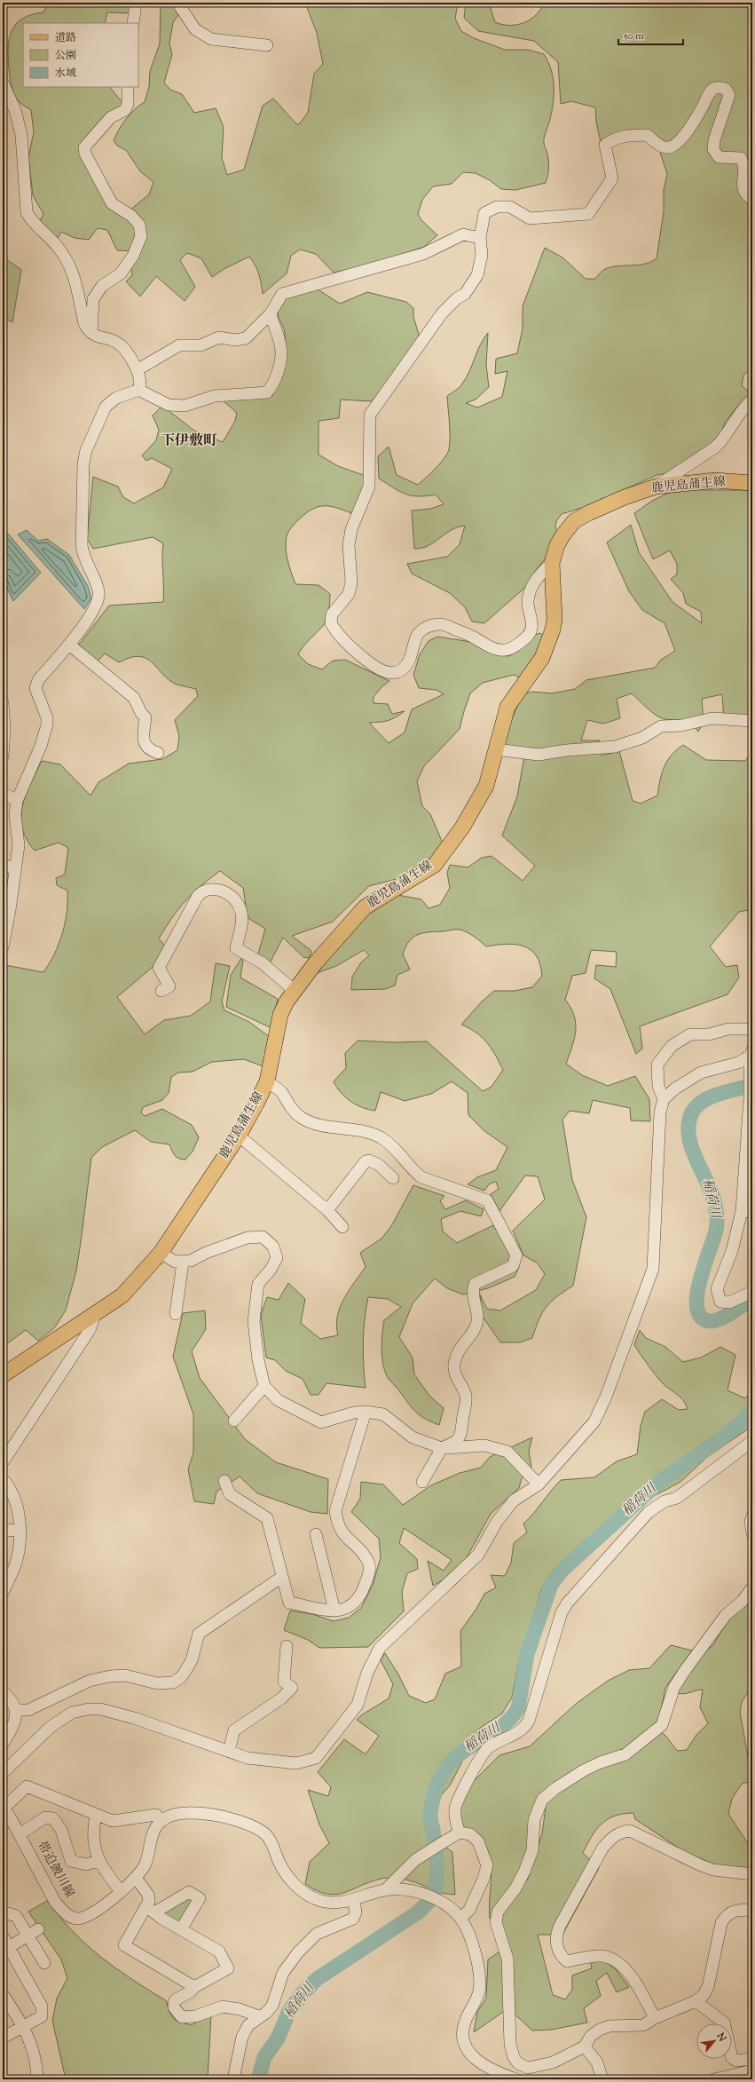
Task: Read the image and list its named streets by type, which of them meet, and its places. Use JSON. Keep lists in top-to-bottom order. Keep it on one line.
{"streets":{"main road":["鹿児島蒲生線"],"street":["帯迫皷川線"]},"districts":["下伊敷町"],"water":["稲荷川"],"legend":["道路","公園","水域"],"scale_bar":"50 m","north":"top right"}
